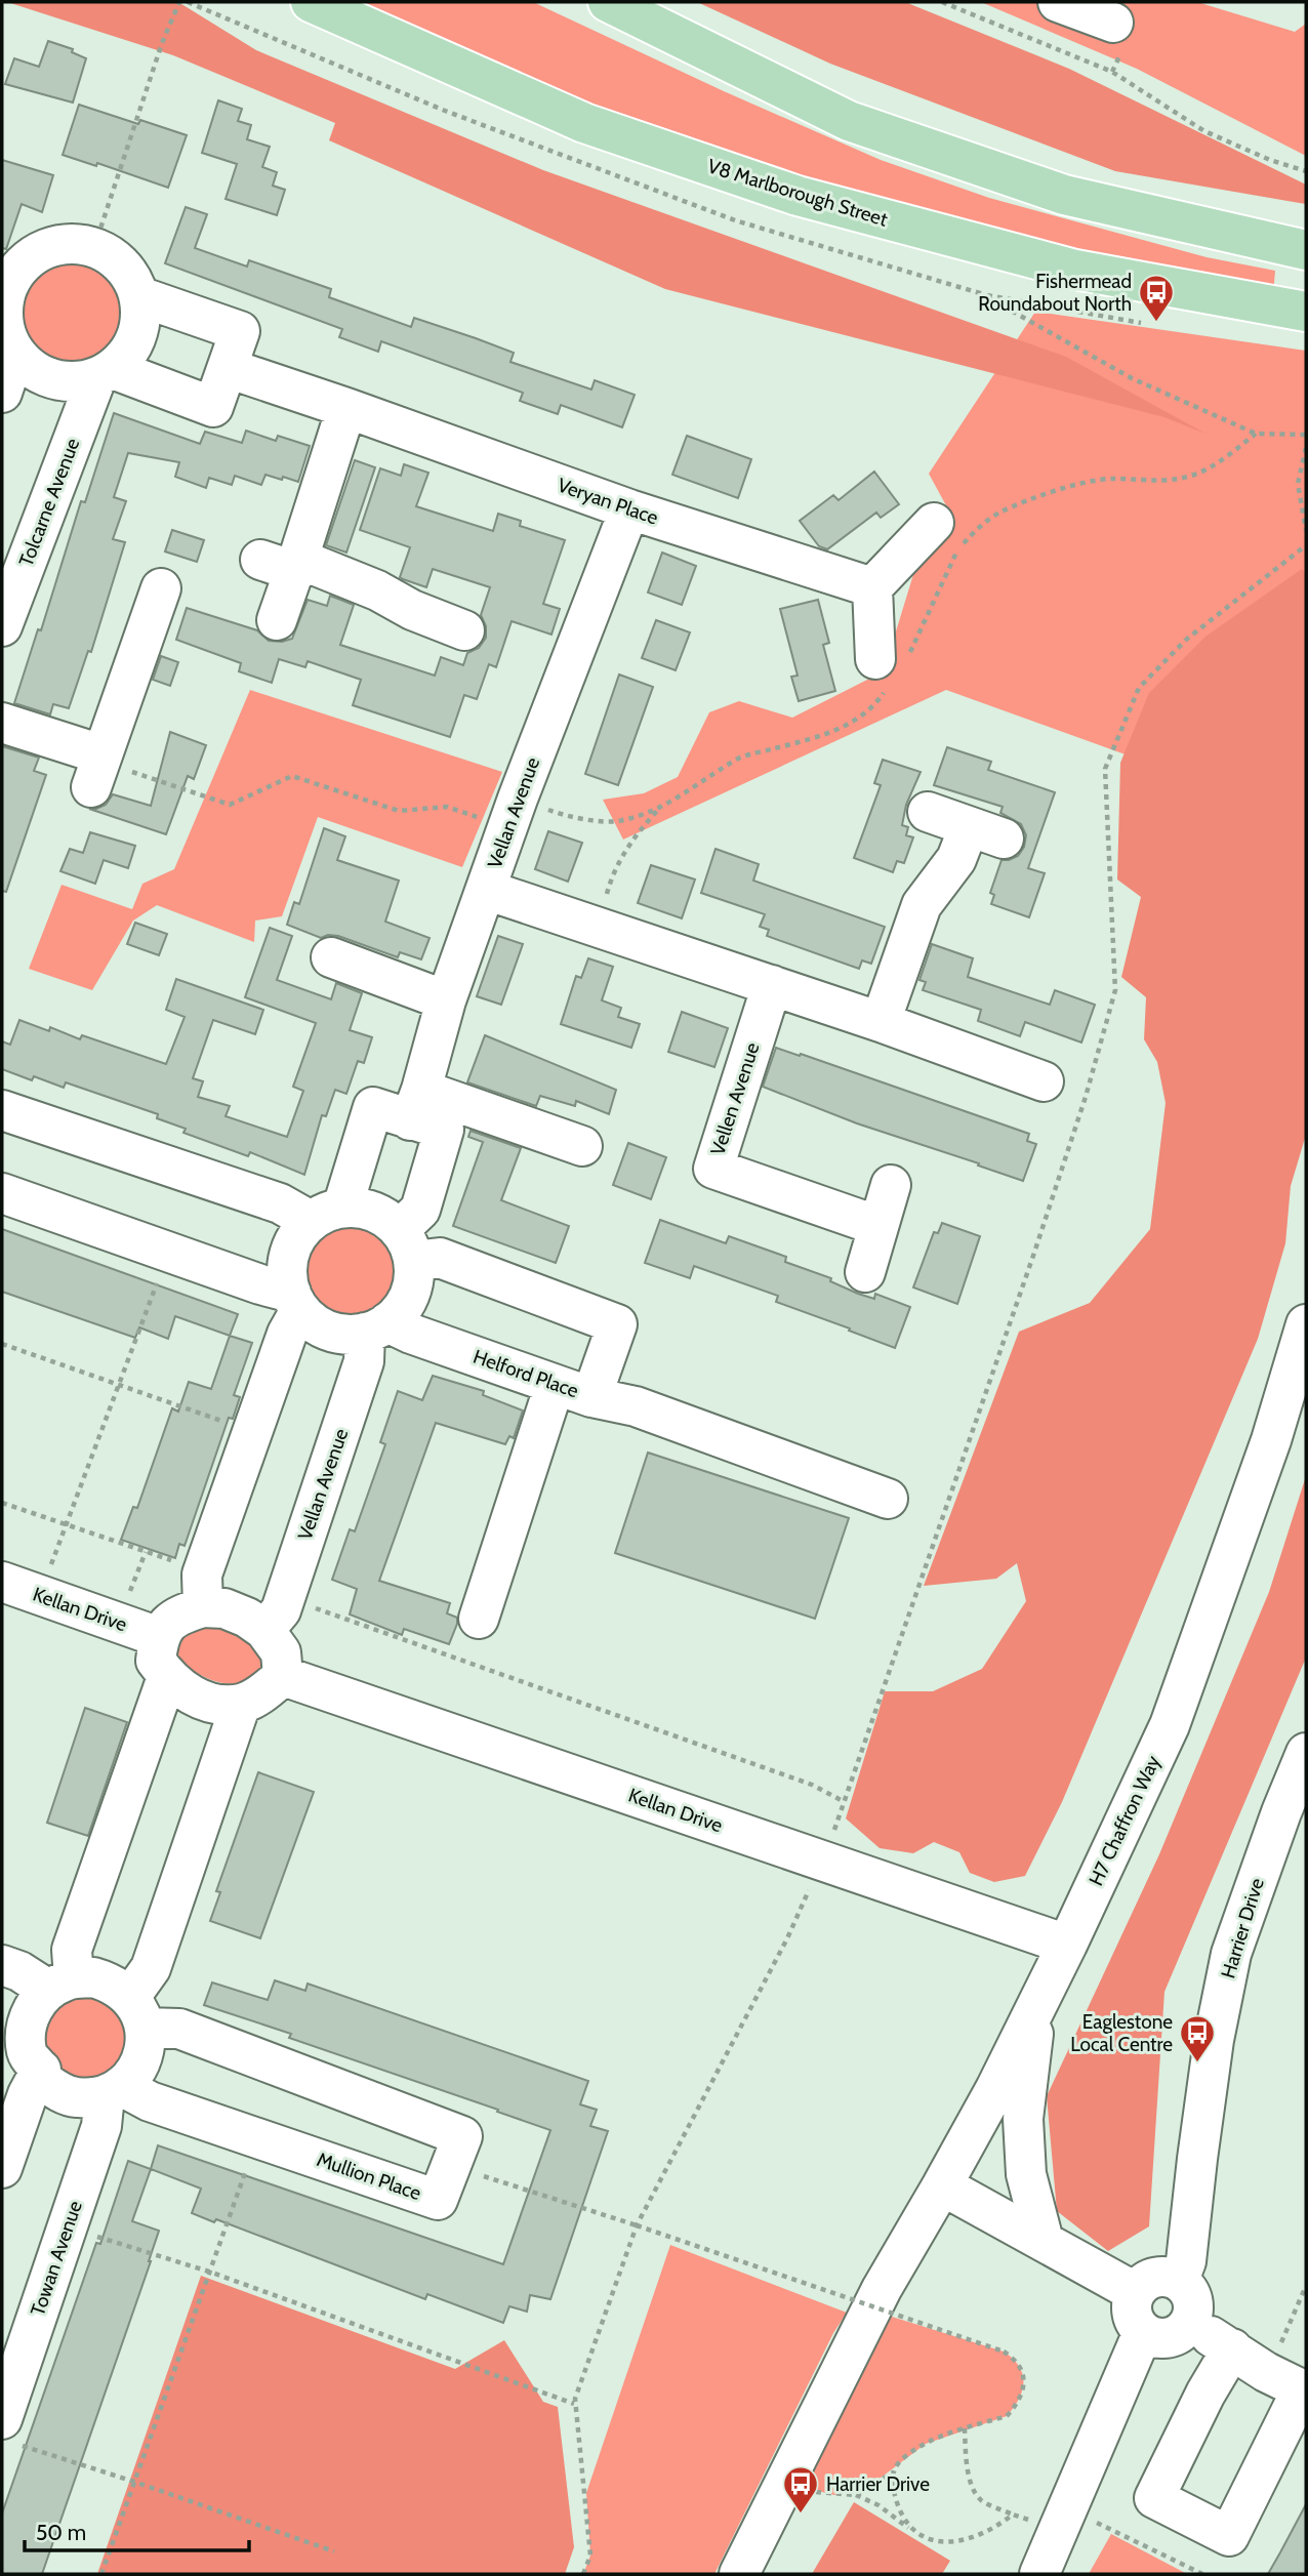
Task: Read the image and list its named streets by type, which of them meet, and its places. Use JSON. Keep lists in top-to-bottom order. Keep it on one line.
{"streets":{"main road":["V8 Marlborough Street"],"street":["Veryan Place","Tolcarne Avenue","Vellan Avenue","Vellen Avenue","Helford Place","Kellan Drive","H7 Chaffron Way","Harrier Drive","Mullion Place","Towan Avenue"]},"crossings":[["Veryan Place","Vellan Avenue"],["Vellan Avenue","Helford Place"],["Vellan Avenue","Kellan Drive"],["Kellan Drive","H7 Chaffron Way"],["Mullion Place","Towan Avenue"]],"places":{"bus stop":["Fishermead Roundabout North","Eaglestone Local Centre","Harrier Drive"]},"scale_bar":"50 m"}
